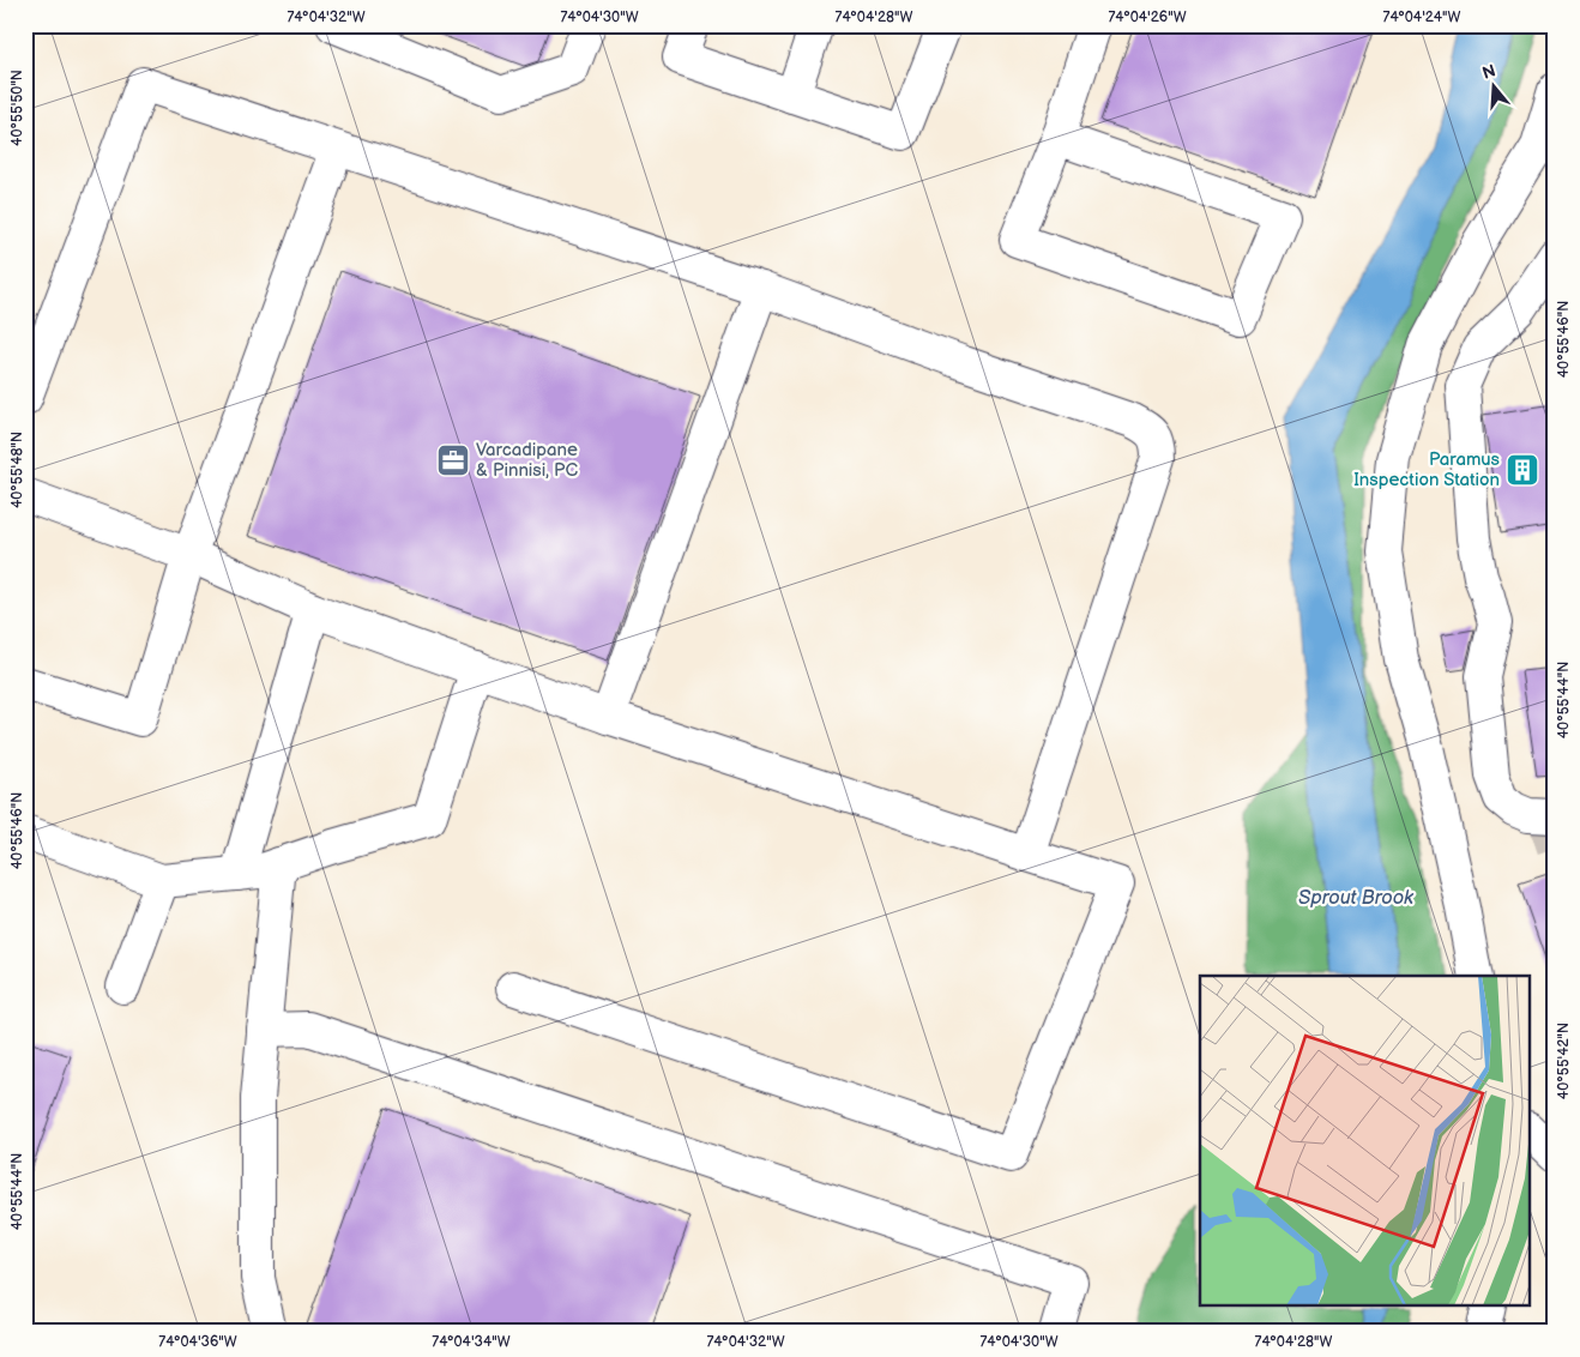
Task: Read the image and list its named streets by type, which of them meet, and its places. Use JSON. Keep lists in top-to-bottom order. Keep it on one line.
{"water":["Sprout Brook"],"places":{"office":["Varcadipane & Pinnisi, PC"],"building":["Paramus Inspection Station"]},"north":"top","coordinates":["74°04'32\"W","74°04'30\"W","74°04'28\"W","74°04'26\"W","74°04'24\"W","40°55'50\"N","40°55'46\"N","40°55'48\"N","40°55'44\"N","40°55'42\"N","74°04'36\"W","74°04'34\"W"]}
